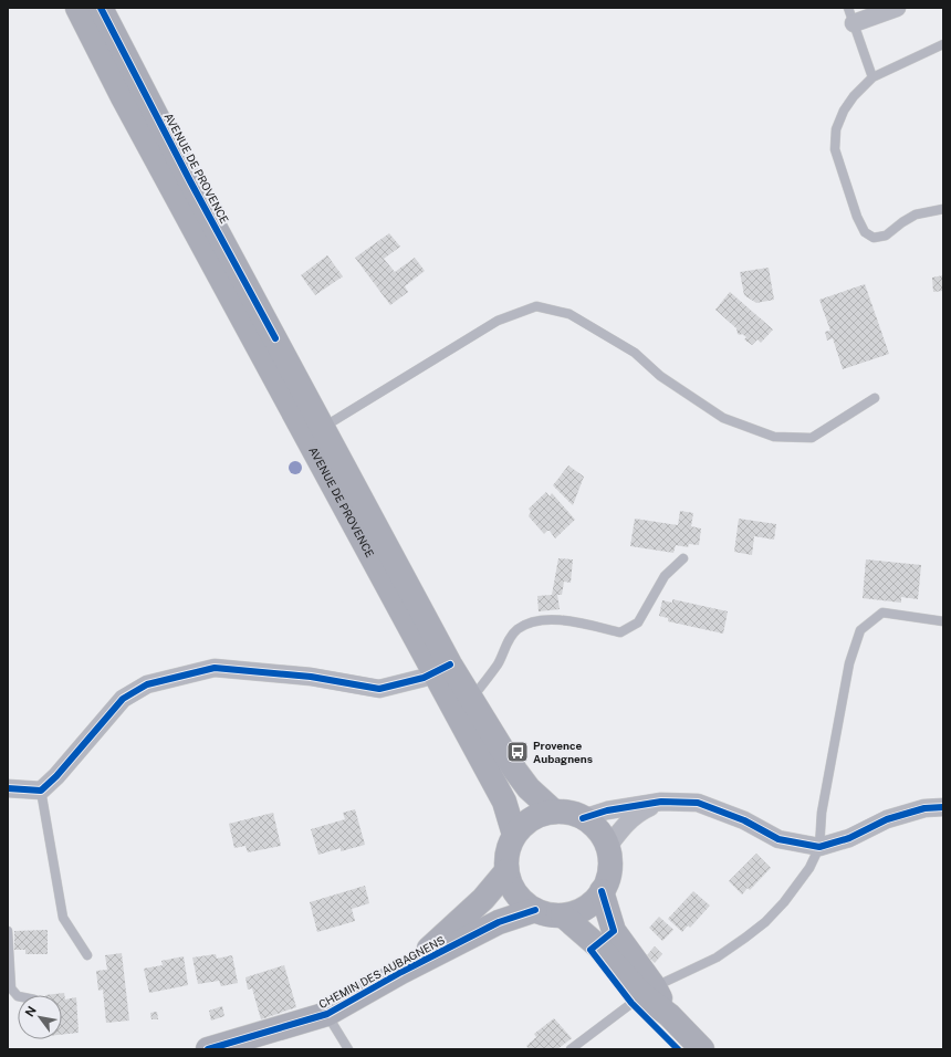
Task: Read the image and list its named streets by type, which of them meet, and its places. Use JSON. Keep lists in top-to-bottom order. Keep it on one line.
{"streets":{"main road":["AVENUE DE PROVENCE","CHEMIN DES AUBAGNENS"]},"crossings":[["AVENUE DE PROVENCE","CHEMIN DES AUBAGNENS"]],"places":{"bus stop":["Provence Aubagnens"]},"north":"top left"}
